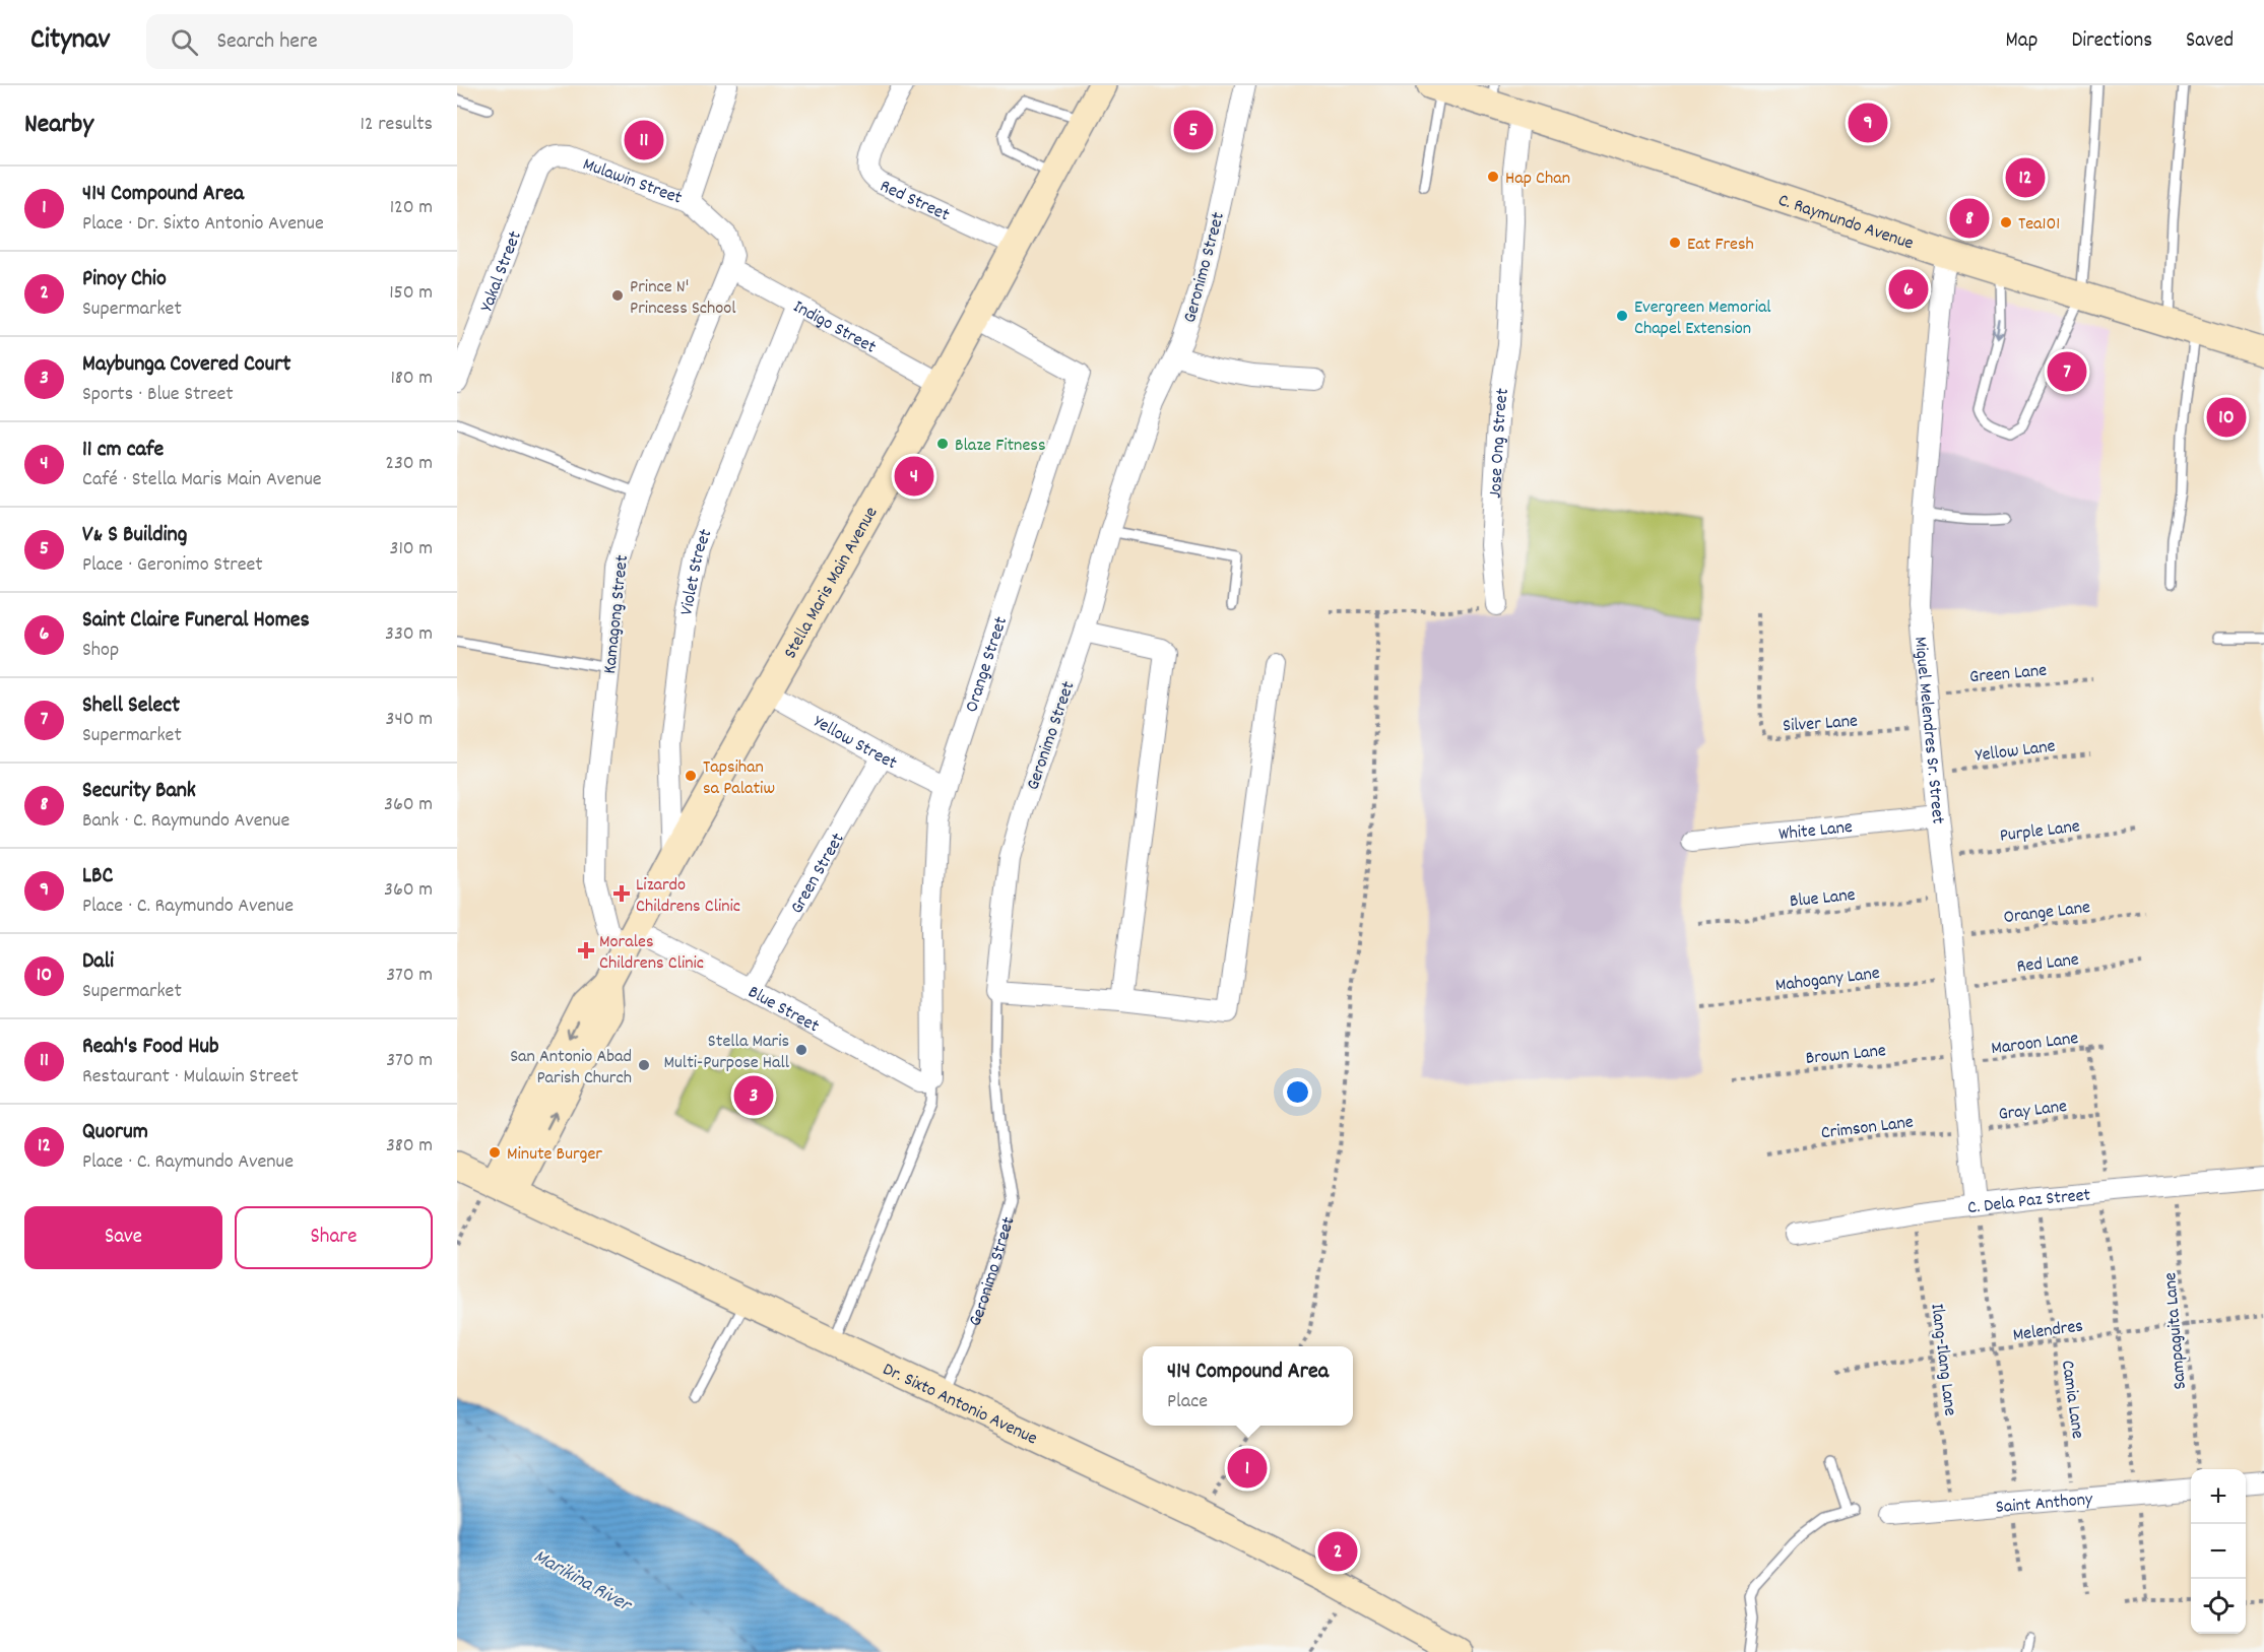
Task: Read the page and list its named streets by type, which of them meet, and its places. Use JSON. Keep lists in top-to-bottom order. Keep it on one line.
{"streets":{"main road":["C. Raymundo Avenue","Stella Maris Main Avenue","Dr. Sixto Antonio Avenue"],"street":["Mulawin Street","Red Street","Geronimo Street","Yakal Street","Indigo Street","Jose Ong Street","Violet Street","Kamagong Street","Orange Street","Miguel Melendres Sr. Street","Yellow Street","White Lane","Green Street","Blue Street","C. Dela Paz Street","Saint Anthony"],"path":["Green Lane","Silver Lane","Yellow Lane","Purple Lane","Blue Lane","Orange Lane","Red Lane","Mahogany Lane","Maroon Lane","Brown Lane","Gray Lane","Crimson Lane","Melendres","Sampaguita Lane","Ilang-Ilang Lane","Camia Lane"]},"crossings":[["Mulawin Street","Yakal Street"],["Mulawin Street","Indigo Street"],["Mulawin Street","Kamagong Street"],["Red Street","Stella Maris Main Avenue"],["C. Raymundo Avenue","Jose Ong Street"],["C. Raymundo Avenue","Miguel Melendres Sr. Street"],["Geronimo Street","Dr. Sixto Antonio Avenue"],["Indigo Street","Violet Street"],["Indigo Street","Stella Maris Main Avenue"],["Indigo Street","Kamagong Street"],["Violet Street","Stella Maris Main Avenue"],["Stella Maris Main Avenue","Kamagong Street"],["Stella Maris Main Avenue","Orange Street"],["Stella Maris Main Avenue","Yellow Street"],["Stella Maris Main Avenue","Blue Street"],["Stella Maris Main Avenue","Dr. Sixto Antonio Avenue"],["Kamagong Street","Blue Street"],["Orange Street","Yellow Street"],["Orange Street","Blue Street"],["Green Lane","Miguel Melendres Sr. Street"],["Silver Lane","Miguel Melendres Sr. Street"],["Miguel Melendres Sr. Street","White Lane"],["Miguel Melendres Sr. Street","Purple Lane"],["Miguel Melendres Sr. Street","Blue Lane"],["Miguel Melendres Sr. Street","Orange Lane"],["Miguel Melendres Sr. Street","Red Lane"],["Miguel Melendres Sr. Street","Mahogany Lane"],["Miguel Melendres Sr. Street","Maroon Lane"],["Miguel Melendres Sr. Street","Brown Lane"],["Miguel Melendres Sr. Street","Gray Lane"],["Miguel Melendres Sr. Street","Crimson Lane"],["Miguel Melendres Sr. Street","C. Dela Paz Street"],["Yellow Street","Green Street"],["Green Street","Blue Street"],["Red Lane","Mahogany Lane"],["Maroon Lane","Brown Lane"],["Gray Lane","Crimson Lane"],["C. Dela Paz Street","Sampaguita Lane"],["C. Dela Paz Street","Ilang-Ilang Lane"],["Melendres","Sampaguita Lane"],["Melendres","Ilang-Ilang Lane"],["Melendres","Camia Lane"],["Ilang-Ilang Lane","Saint Anthony"],["Camia Lane","Saint Anthony"]],"water":["Marikina River"],"places":{"other":["Hap Chan","Tea101","Eat Fresh","Prince N' Princess School","Evergreen Memorial Chapel Extension","Blaze Fitness","Tapsihan sa Palatiw","Stella Maris Multi-Purpose Hall","San Antonio Abad Parish Church","Minute Burger"],"health":["Lizardo Childrens Clinic","Morales Childrens Clinic"]},"page":{"header":"Citynav","search":"Search here","nav":["Map","Directions","Saved"],"heading":["Nearby","12 results"],"pins":["9","5","11","12","8","6","7","10","4","3","1","2"],"list":[{"mark":"1","name":"414 Compound Area","note":"Place · Dr. Sixto Antonio Avenue","value":"120 m"},{"mark":"2","name":"Pinoy Chio","note":"Supermarket","value":"150 m"},{"mark":"3","name":"Maybunga Covered Court","note":"Sports · Blue Street","value":"180 m"},{"mark":"4","name":"11 cm cafe","note":"Café · Stella Maris Main Avenue","value":"230 m"},{"mark":"5","name":"V& S Building","note":"Place · Geronimo Street","value":"310 m"},{"mark":"6","name":"Saint Claire Funeral Homes","note":"Shop","value":"330 m"},{"mark":"7","name":"Shell Select","note":"Supermarket","value":"340 m"},{"mark":"8","name":"Security Bank","note":"Bank · C. Raymundo Avenue","value":"360 m"},{"mark":"9","name":"LBC","note":"Place · C. Raymundo Avenue","value":"360 m"},{"mark":"10","name":"Dali","note":"Supermarket","value":"370 m"},{"mark":"11","name":"Reah's Food Hub","note":"Restaurant · Mulawin Street","value":"370 m"},{"mark":"12","name":"Quorum","note":"Place · C. Raymundo Avenue","value":"380 m"}],"buttons":["Save","Share"],"popup":["414 Compound Area","Place"],"map_buttons":["+","−"]}}
